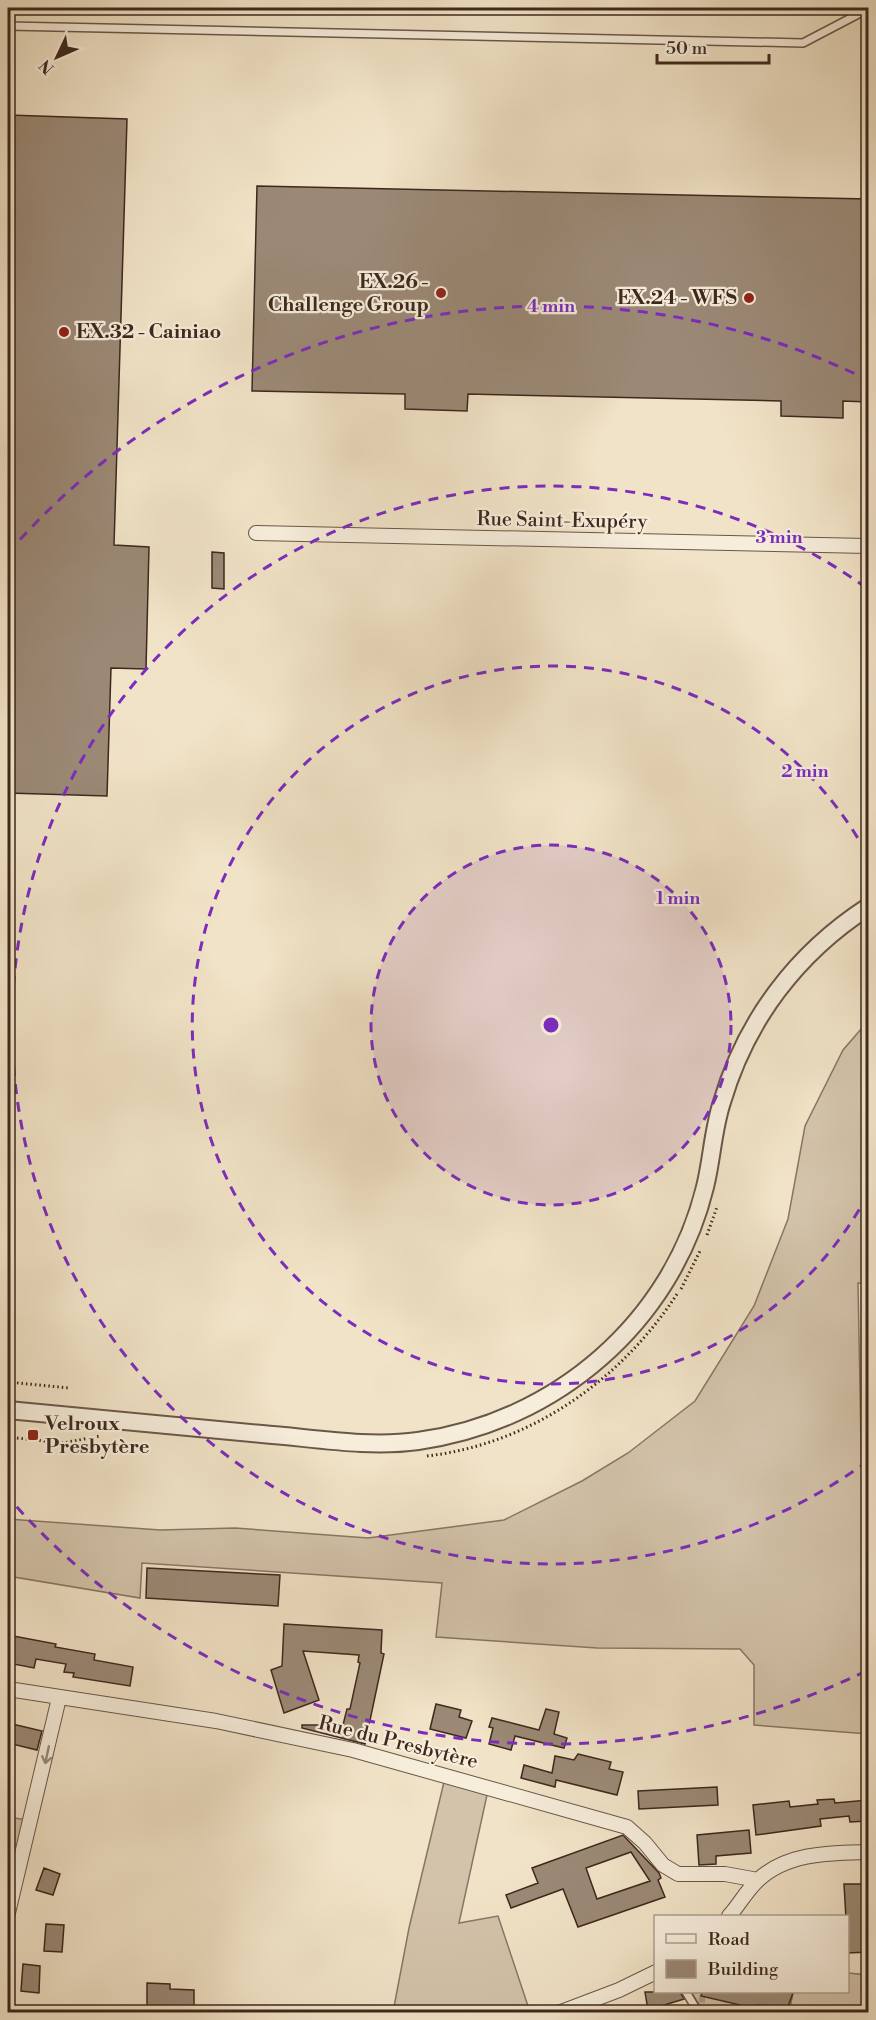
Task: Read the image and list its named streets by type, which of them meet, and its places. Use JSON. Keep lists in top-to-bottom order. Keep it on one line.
{"streets":{"street":["Rue Saint-Exupéry","Rue du Presbytère"]},"places":{"other":["EX.26 - Challenge Group","EX.24 - WFS","EX.32 - Cainiao"],"transit":["Velroux Presbytère"]},"legend":["Road","Building"],"scale_bar":"50 m","north":"bottom left","rings":["4 min","3 min","2 min","1 min"]}
